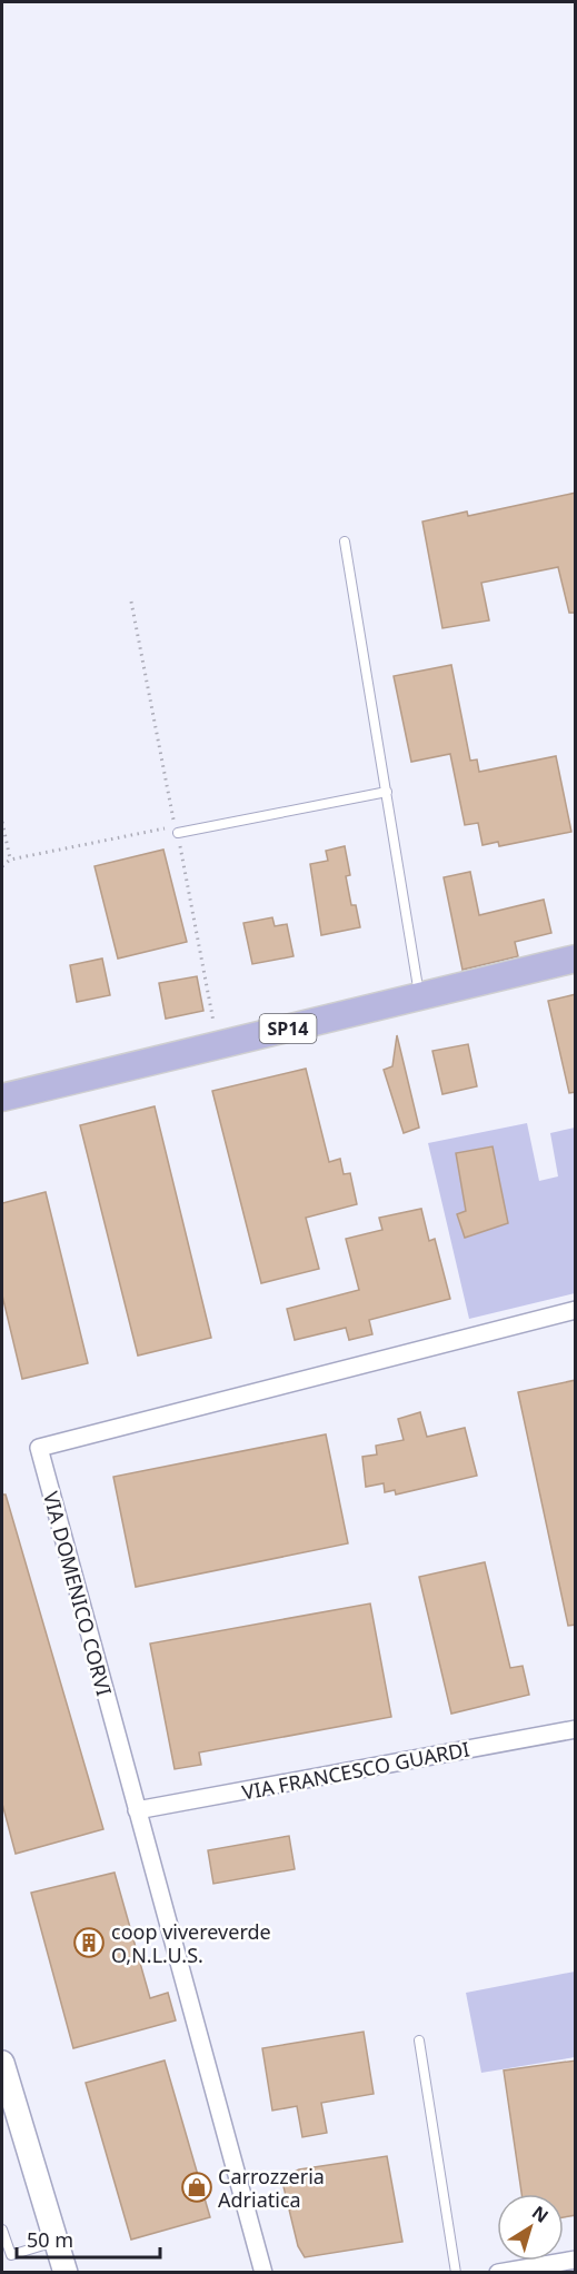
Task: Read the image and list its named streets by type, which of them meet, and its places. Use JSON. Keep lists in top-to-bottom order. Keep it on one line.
{"streets":{"main road":["SP14"],"street":["VIA DOMENICO CORVI","VIA FRANCESCO GUARDI"]},"crossings":[["VIA DOMENICO CORVI","VIA FRANCESCO GUARDI"]],"places":{"building":["coop vivereverde O,N.L.U.S."],"shop":["Carrozzeria Adriatica"]},"scale_bar":"50 m","north":"top right"}
